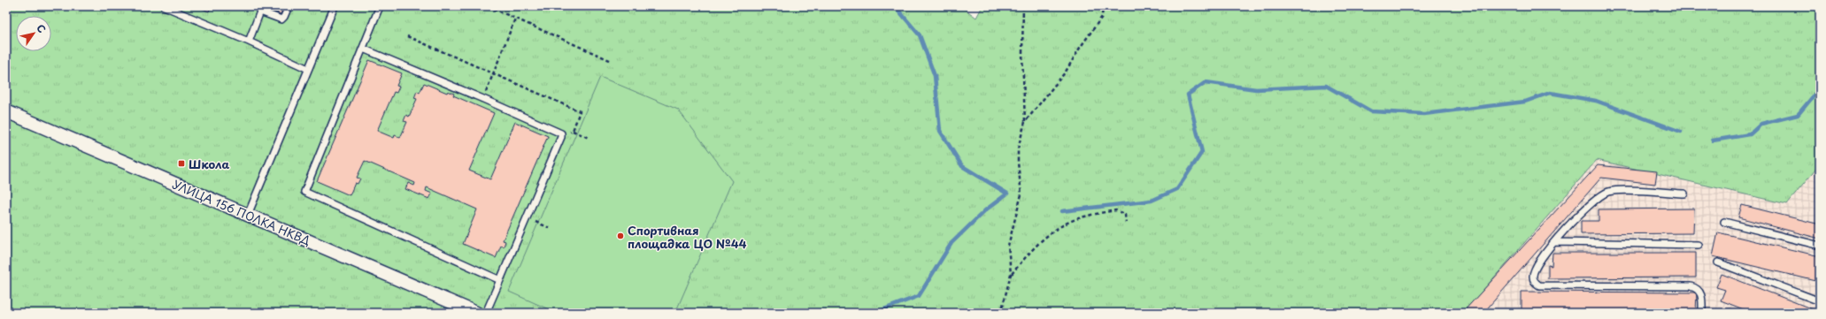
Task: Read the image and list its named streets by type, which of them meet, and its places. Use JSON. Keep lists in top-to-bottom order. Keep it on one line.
{"streets":{"street":["УЛИЦА 156 ПОЛКА НКВД"]},"places":{"transit":["Школа"],"other":["Спортивная площадка ЦО №44"]},"north":"top right"}
